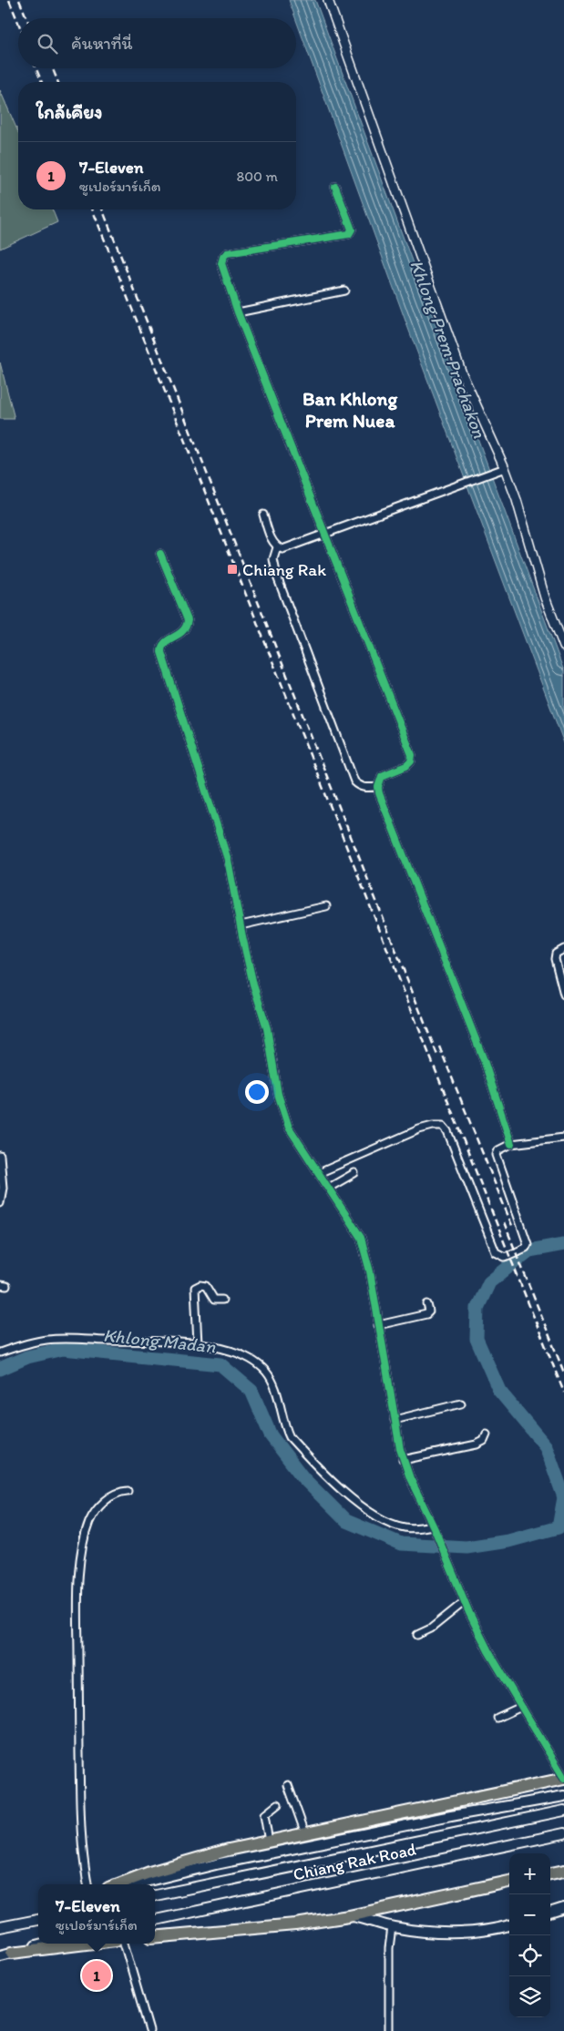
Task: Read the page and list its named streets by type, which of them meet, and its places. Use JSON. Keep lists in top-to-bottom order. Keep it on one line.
{"streets":{"main road":["Chiang Rak Road"]},"districts":["Ban Khlong Prem Nuea"],"water":["Khlong Prem Prachakon","Khlong Madan"],"places":{"transit":["Chiang Rak"]},"page":{"search":"ค้นหาที่นี่","heading":"ใกล้เคียง","list":[{"mark":"1","name":"7-Eleven","note":"ซูเปอร์มาร์เก็ต","value":"800 m"}],"map_buttons":["+","−"],"popup":["7-Eleven","ซูเปอร์มาร์เก็ต"],"pins":"1"}}
